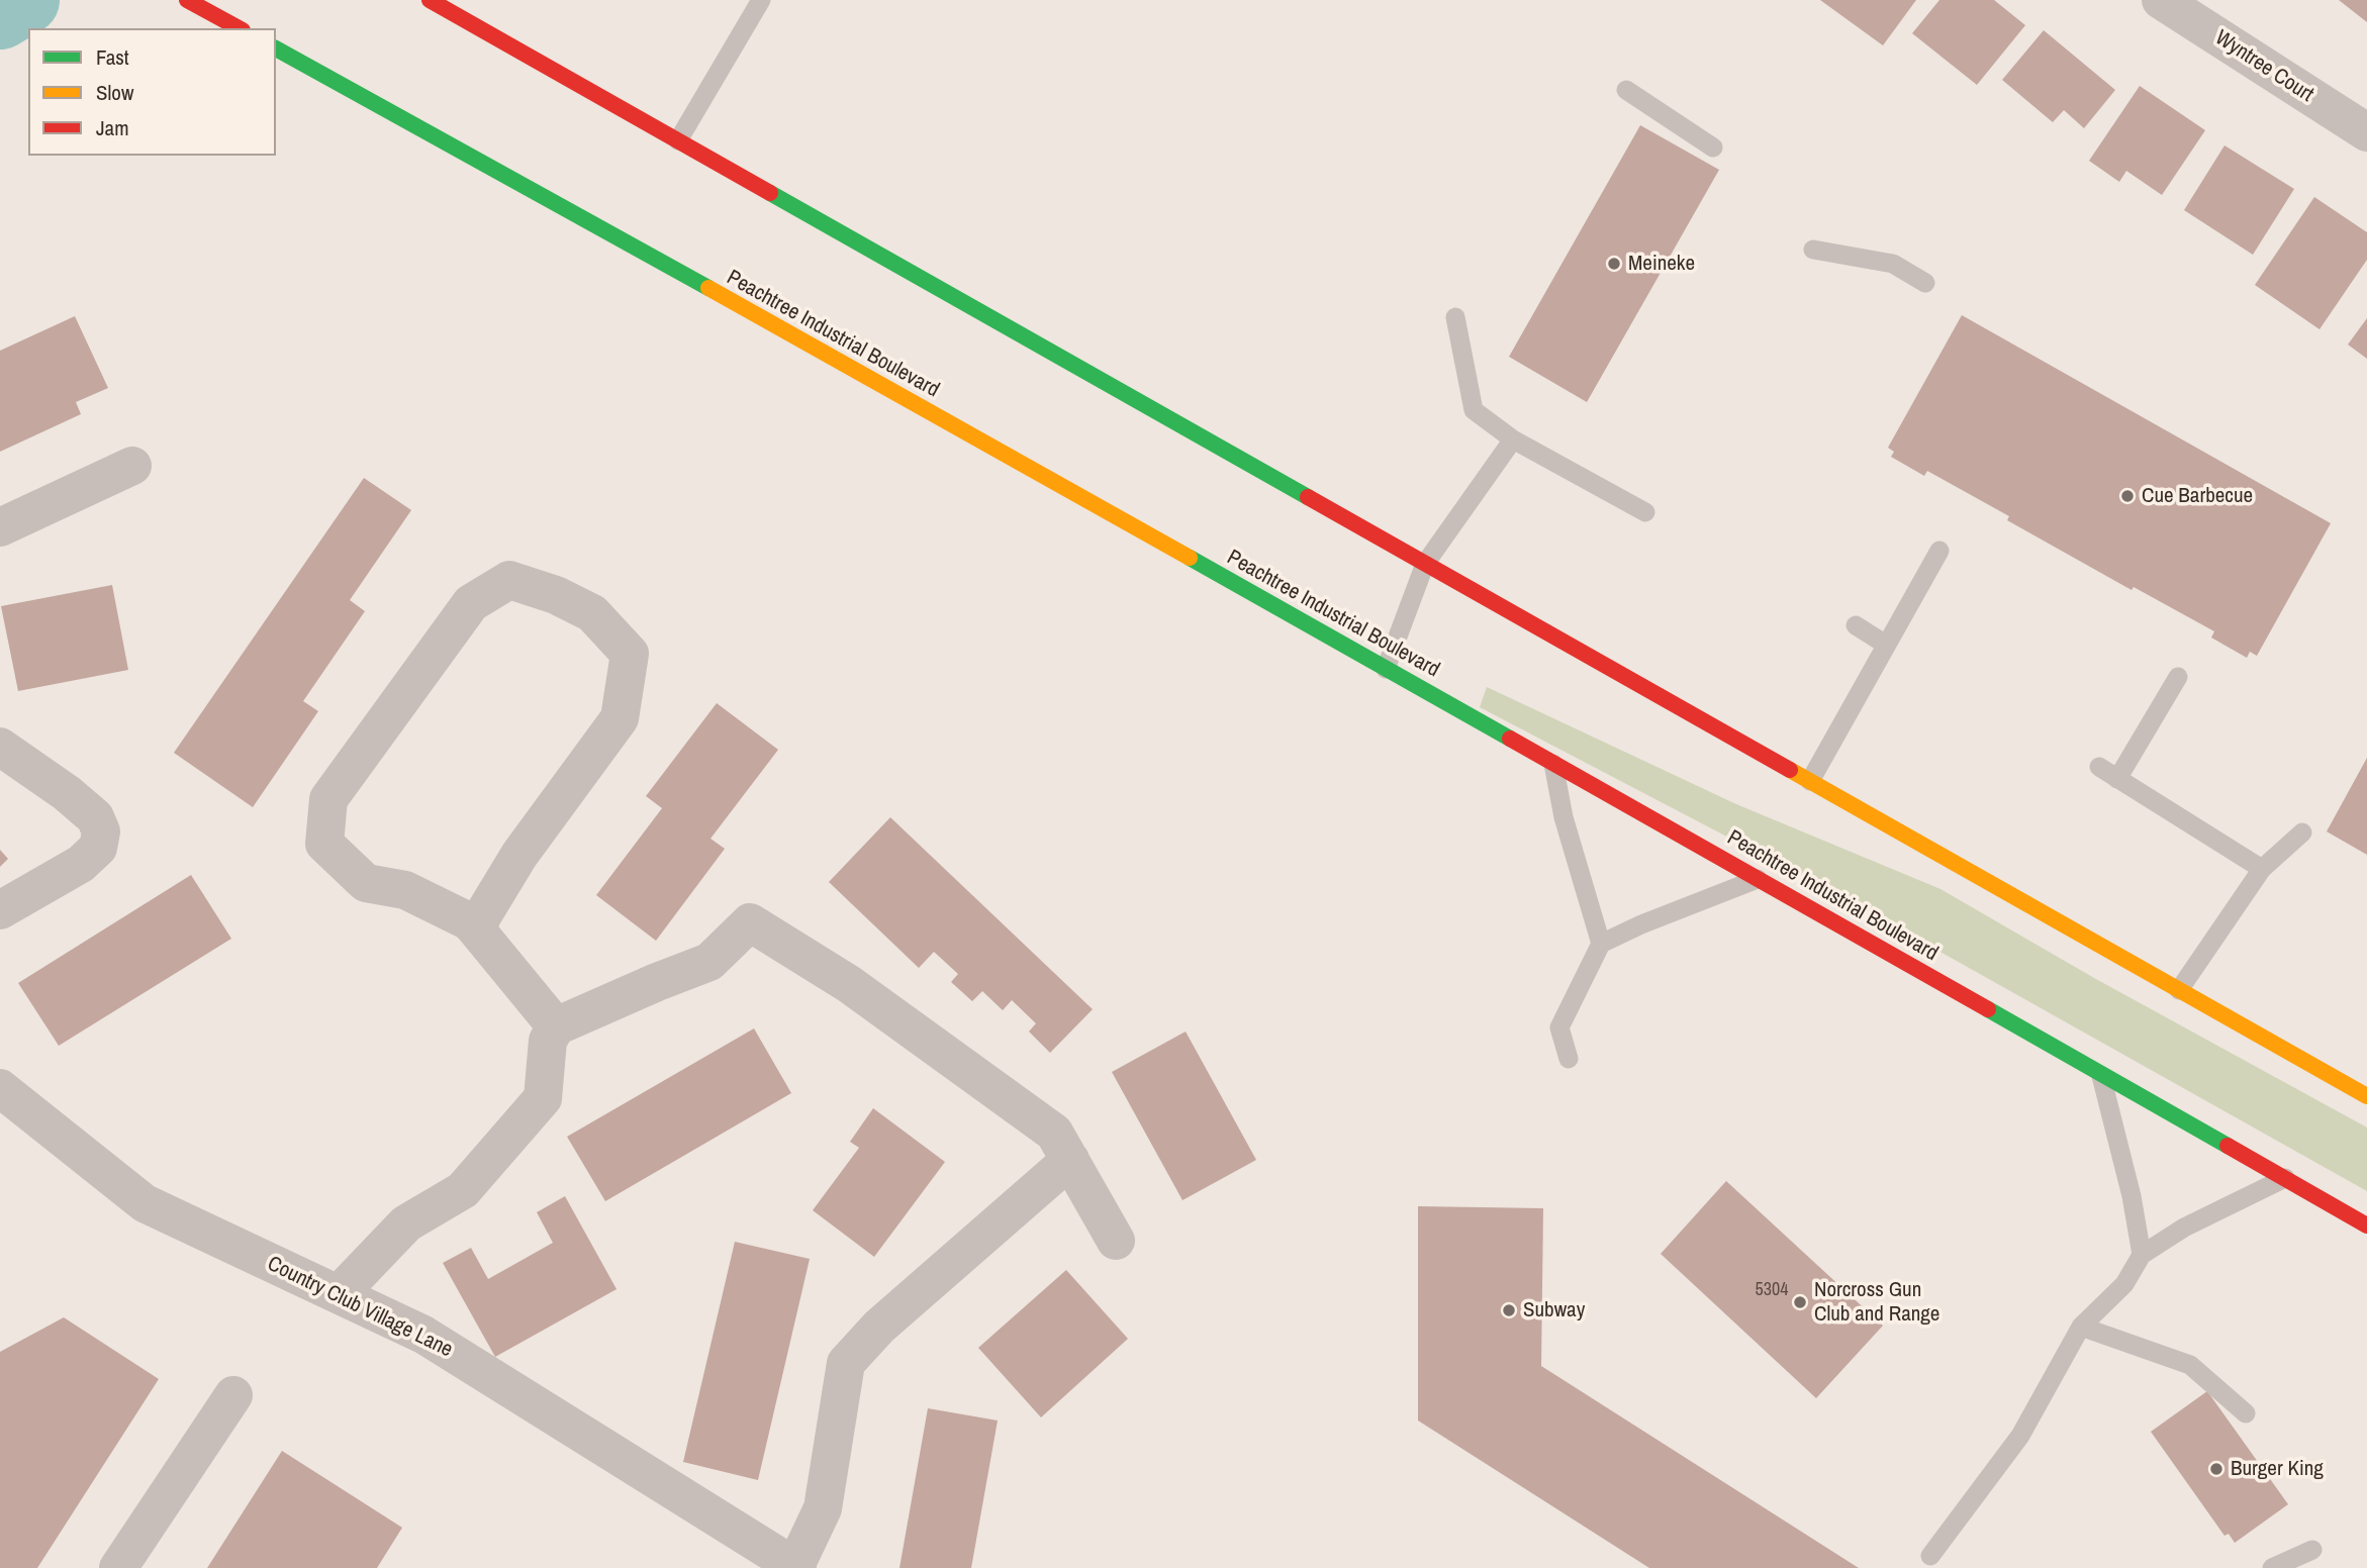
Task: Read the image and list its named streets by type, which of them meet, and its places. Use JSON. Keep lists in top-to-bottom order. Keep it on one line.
{"streets":{"highway":["Peachtree Industrial Boulevard"],"street":["Wyntree Court","Country Club Village Lane"]},"places":["Meineke","Cue Barbecue","Norcross Gun Club and Range","Subway","Burger King"],"house_numbers":["5304"],"legend":["Fast","Slow","Jam"]}
